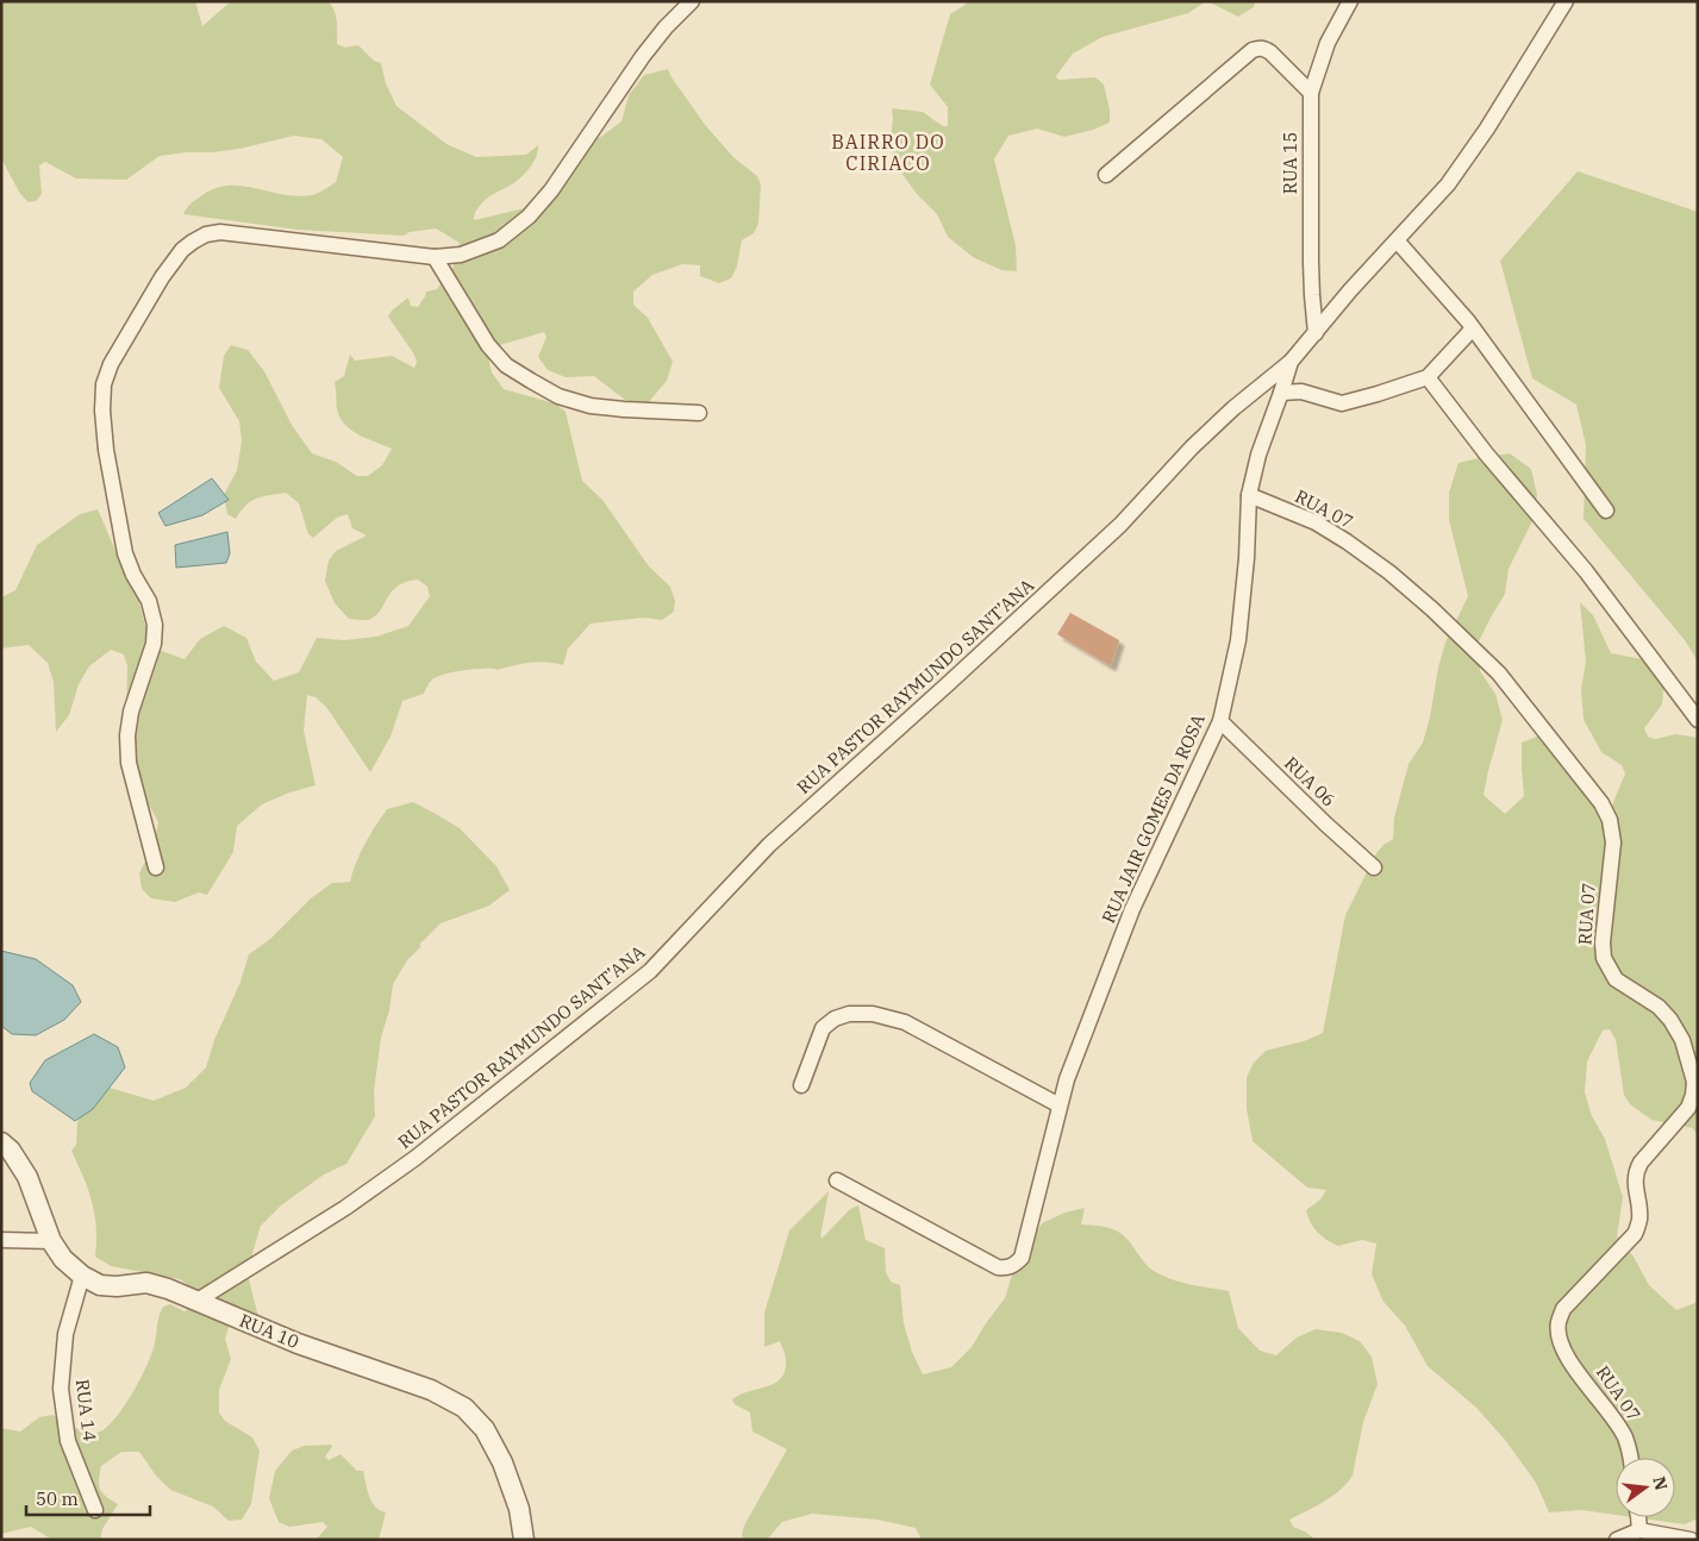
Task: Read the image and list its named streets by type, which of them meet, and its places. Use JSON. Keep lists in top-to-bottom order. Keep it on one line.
{"streets":{"street":["RUA 15","RUA 07","RUA PASTOR RAYMUNDO SANT’ANA","RUA 06","RUA JAIR GOMES DA ROSA","RUA 10","RUA 14"]},"crossings":[["RUA 15","RUA PASTOR RAYMUNDO SANT’ANA"],["RUA 07","RUA JAIR GOMES DA ROSA"],["RUA PASTOR RAYMUNDO SANT’ANA","RUA JAIR GOMES DA ROSA"],["RUA PASTOR RAYMUNDO SANT’ANA","RUA 10"],["RUA 06","RUA JAIR GOMES DA ROSA"],["RUA 10","RUA 14"]],"districts":["BAIRRO DO CIRIACO"],"scale_bar":"50 m","north":"right"}
